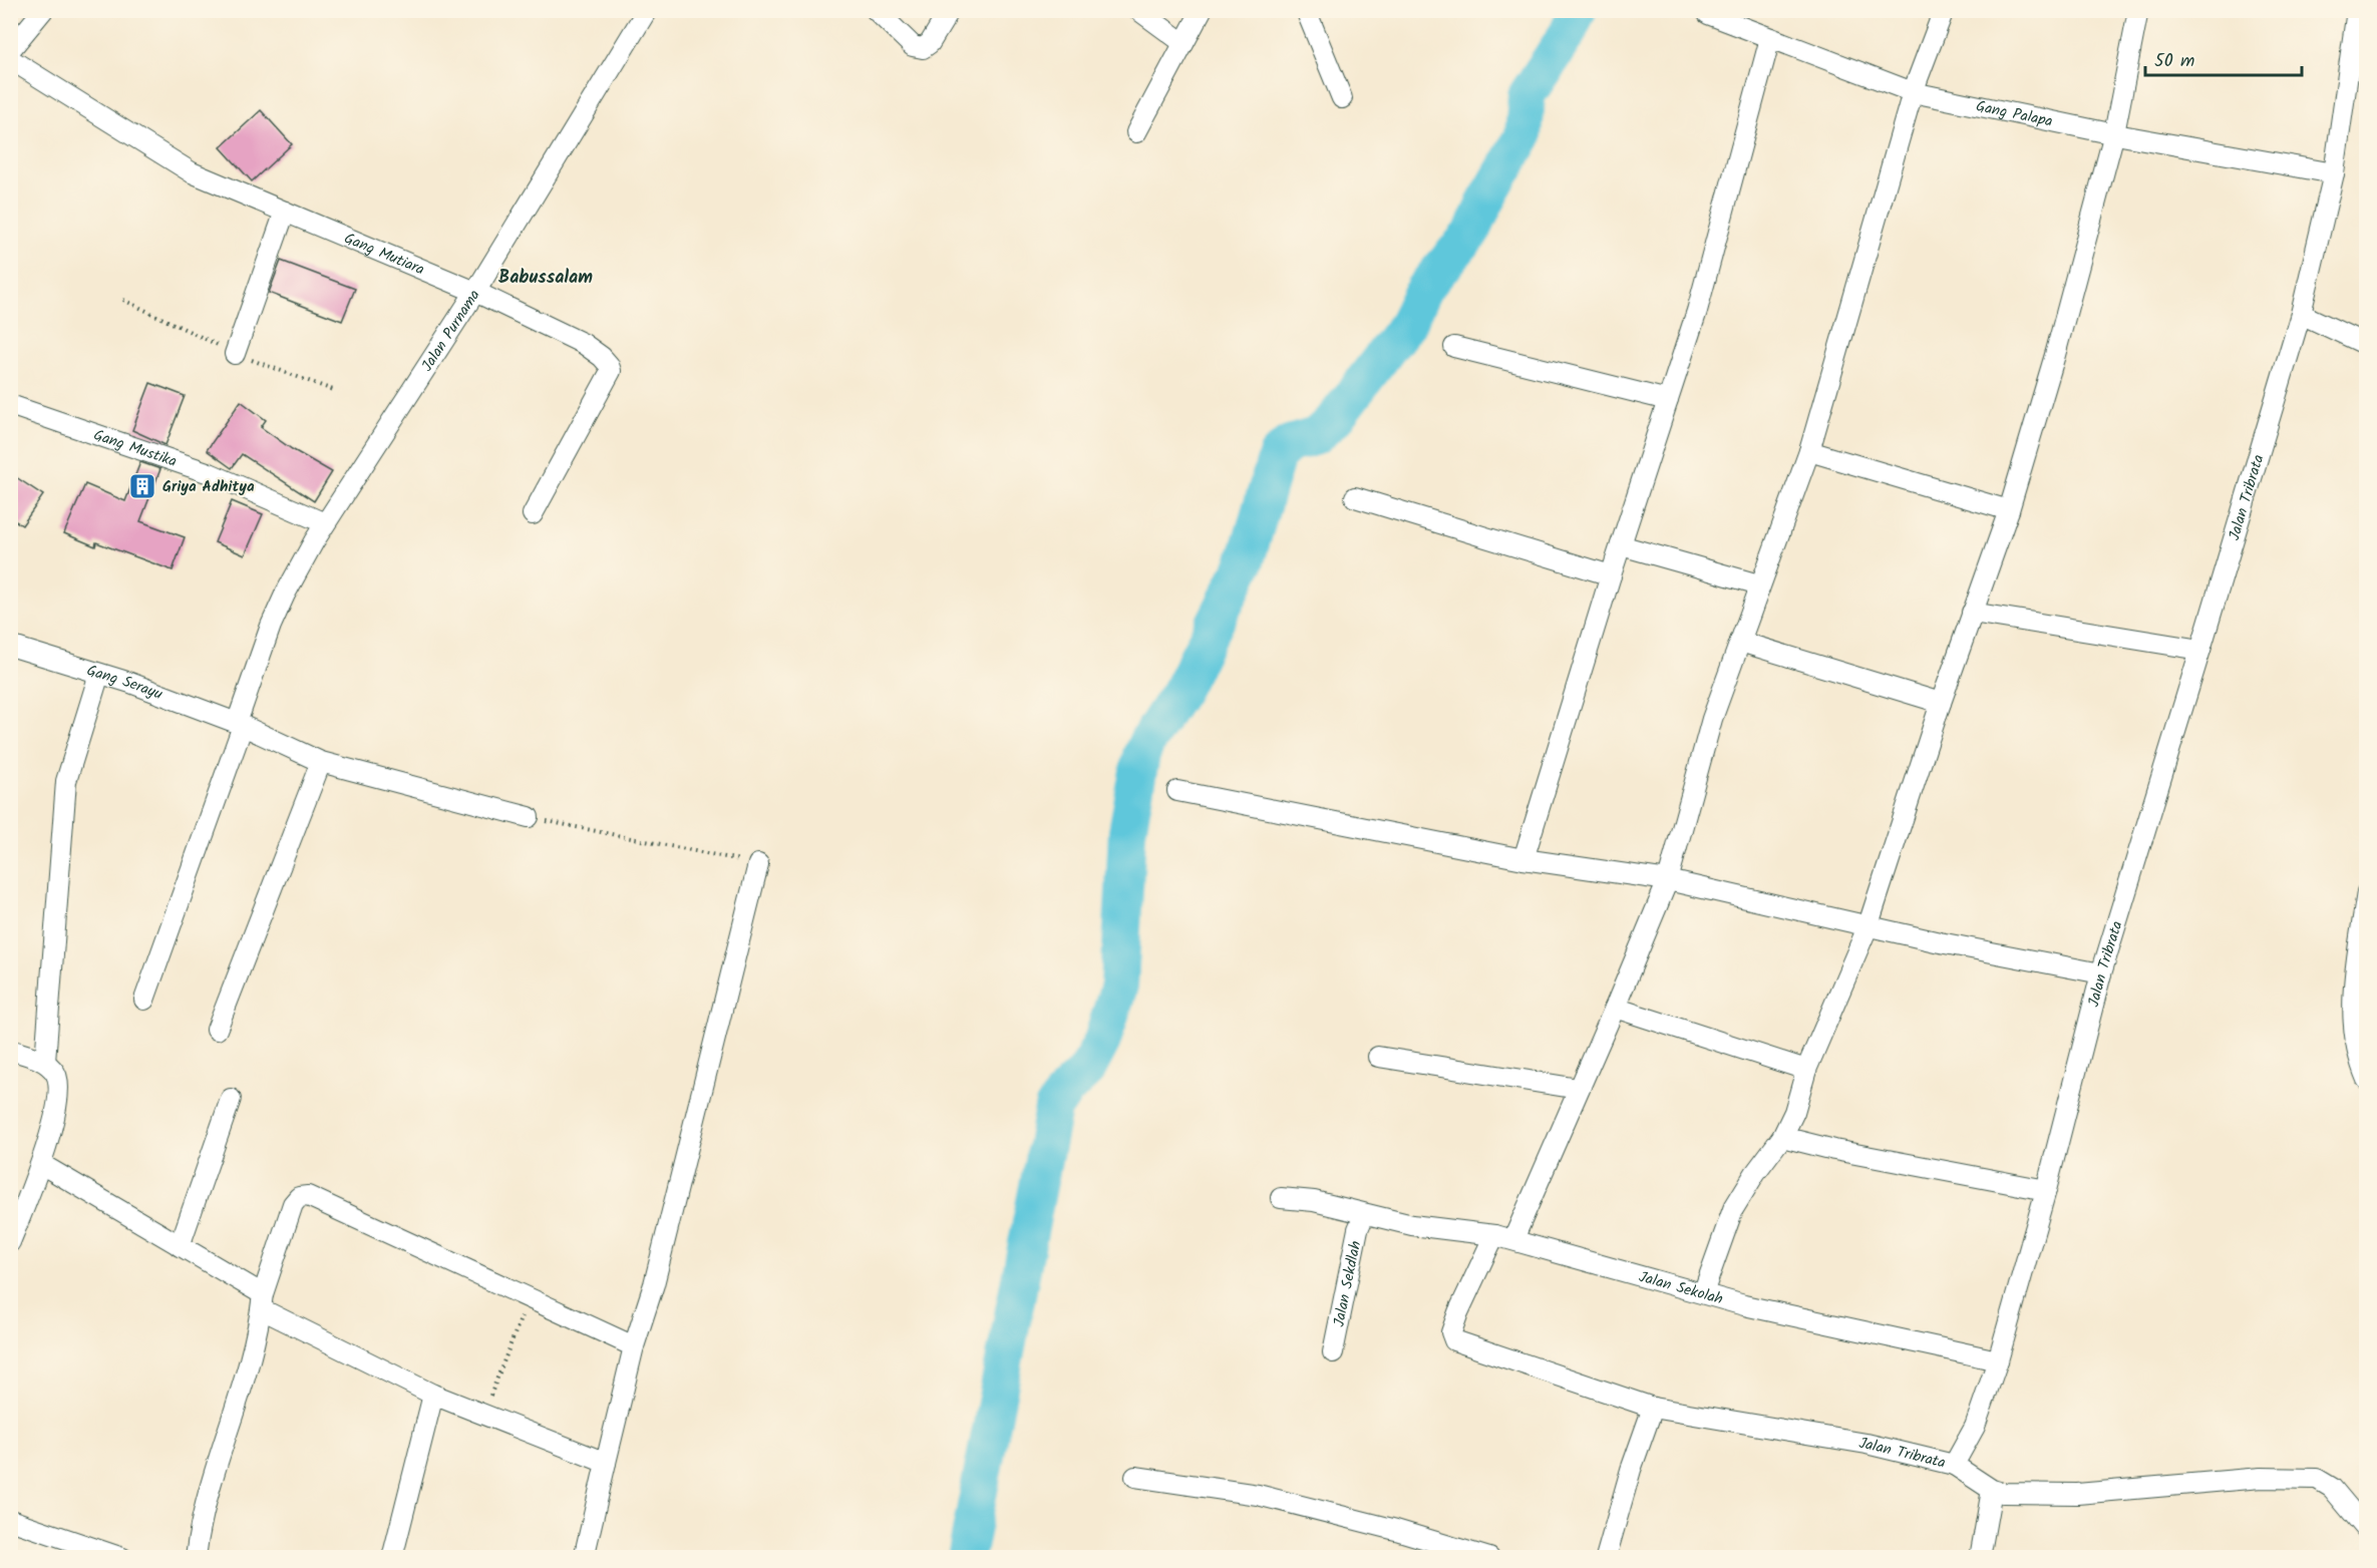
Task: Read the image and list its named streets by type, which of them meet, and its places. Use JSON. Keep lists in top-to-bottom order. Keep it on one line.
{"streets":{"street":["Gang Palapa","Gang Mutiara","Jalan Purnama","Gang Mustika","Jalan Tribrata","Gang Serayu","Jalan Sekdlah","Jalan Sekolah"]},"crossings":[["Gang Palapa","Jalan Tribrata"],["Gang Mutiara","Jalan Purnama"],["Jalan Purnama","Gang Mustika"],["Jalan Purnama","Gang Serayu"],["Jalan Tribrata","Jalan Sekolah"],["Jalan Sekdlah","Jalan Sekolah"]],"districts":["Babussalam"],"places":{"building":["Griya Adhitya"]},"scale_bar":"50 m"}
